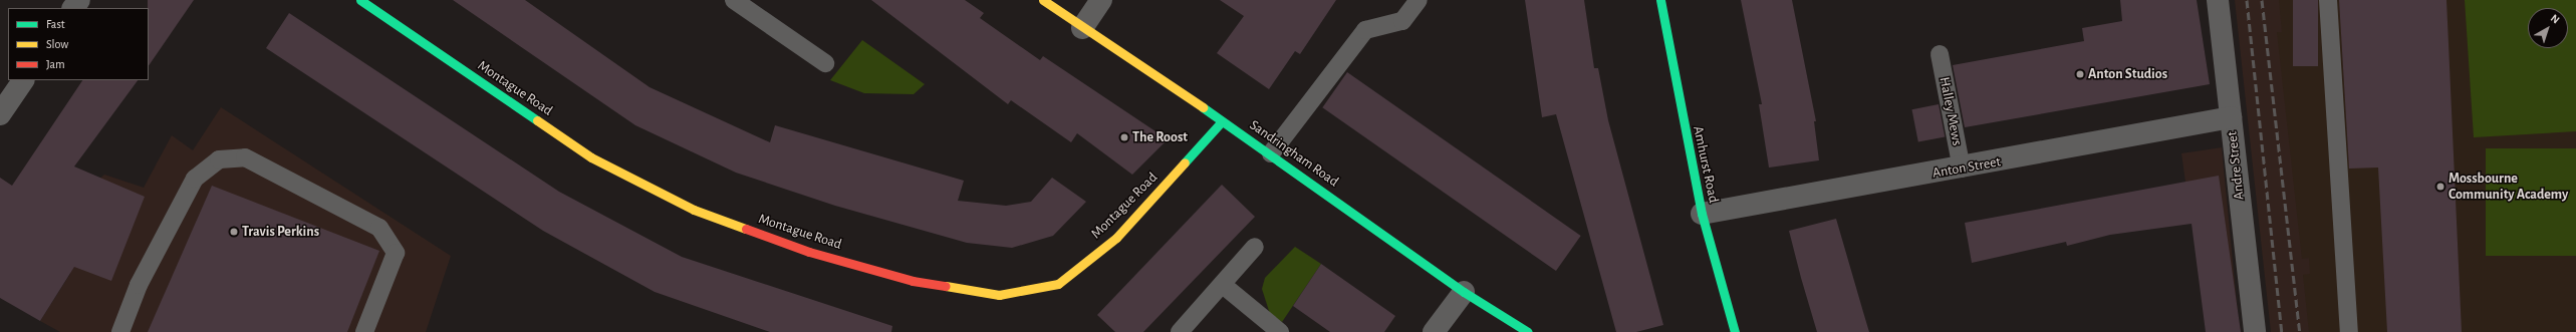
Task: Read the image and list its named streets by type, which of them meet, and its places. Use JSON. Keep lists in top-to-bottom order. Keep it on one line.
{"streets":{"street":["Montague Road","Sandringham Road","Amhurst Road","Andre Street","Anton Street"],"lane":["Halley Mews"]},"crossings":[["Montague Road","Sandringham Road"],["Halley Mews","Anton Street"],["Amhurst Road","Anton Street"],["Andre Street","Anton Street"]],"places":["Anton Studios","The Roost","Mossbourne Community Academy","Travis Perkins"],"legend":["Fast","Slow","Jam"],"north":"top right"}
